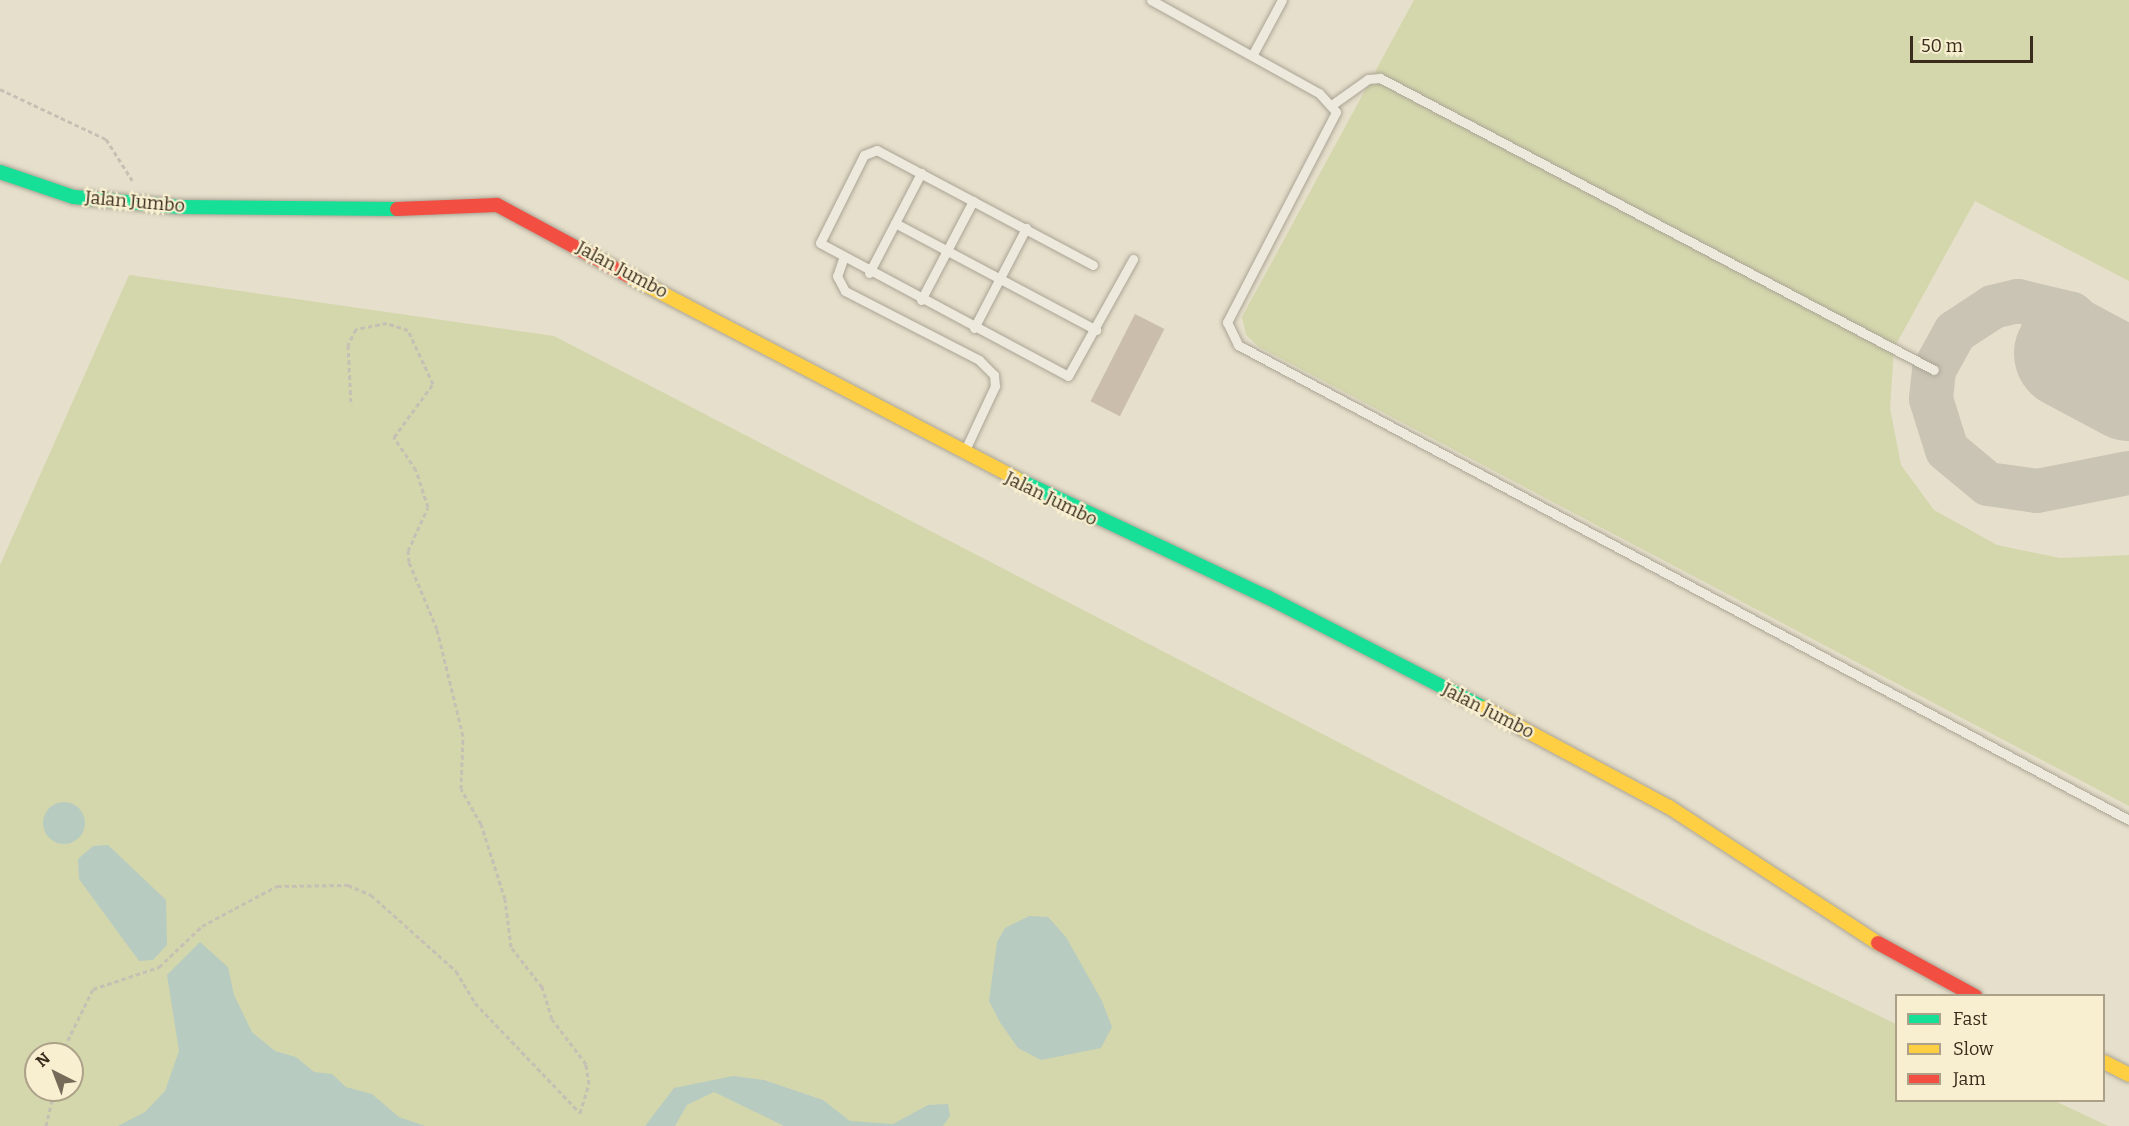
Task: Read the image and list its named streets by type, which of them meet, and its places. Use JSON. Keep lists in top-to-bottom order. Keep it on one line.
{"streets":{"main road":["Jalan Jumbo"]},"legend":["Fast","Slow","Jam"],"scale_bar":"50 m","north":"top left"}
